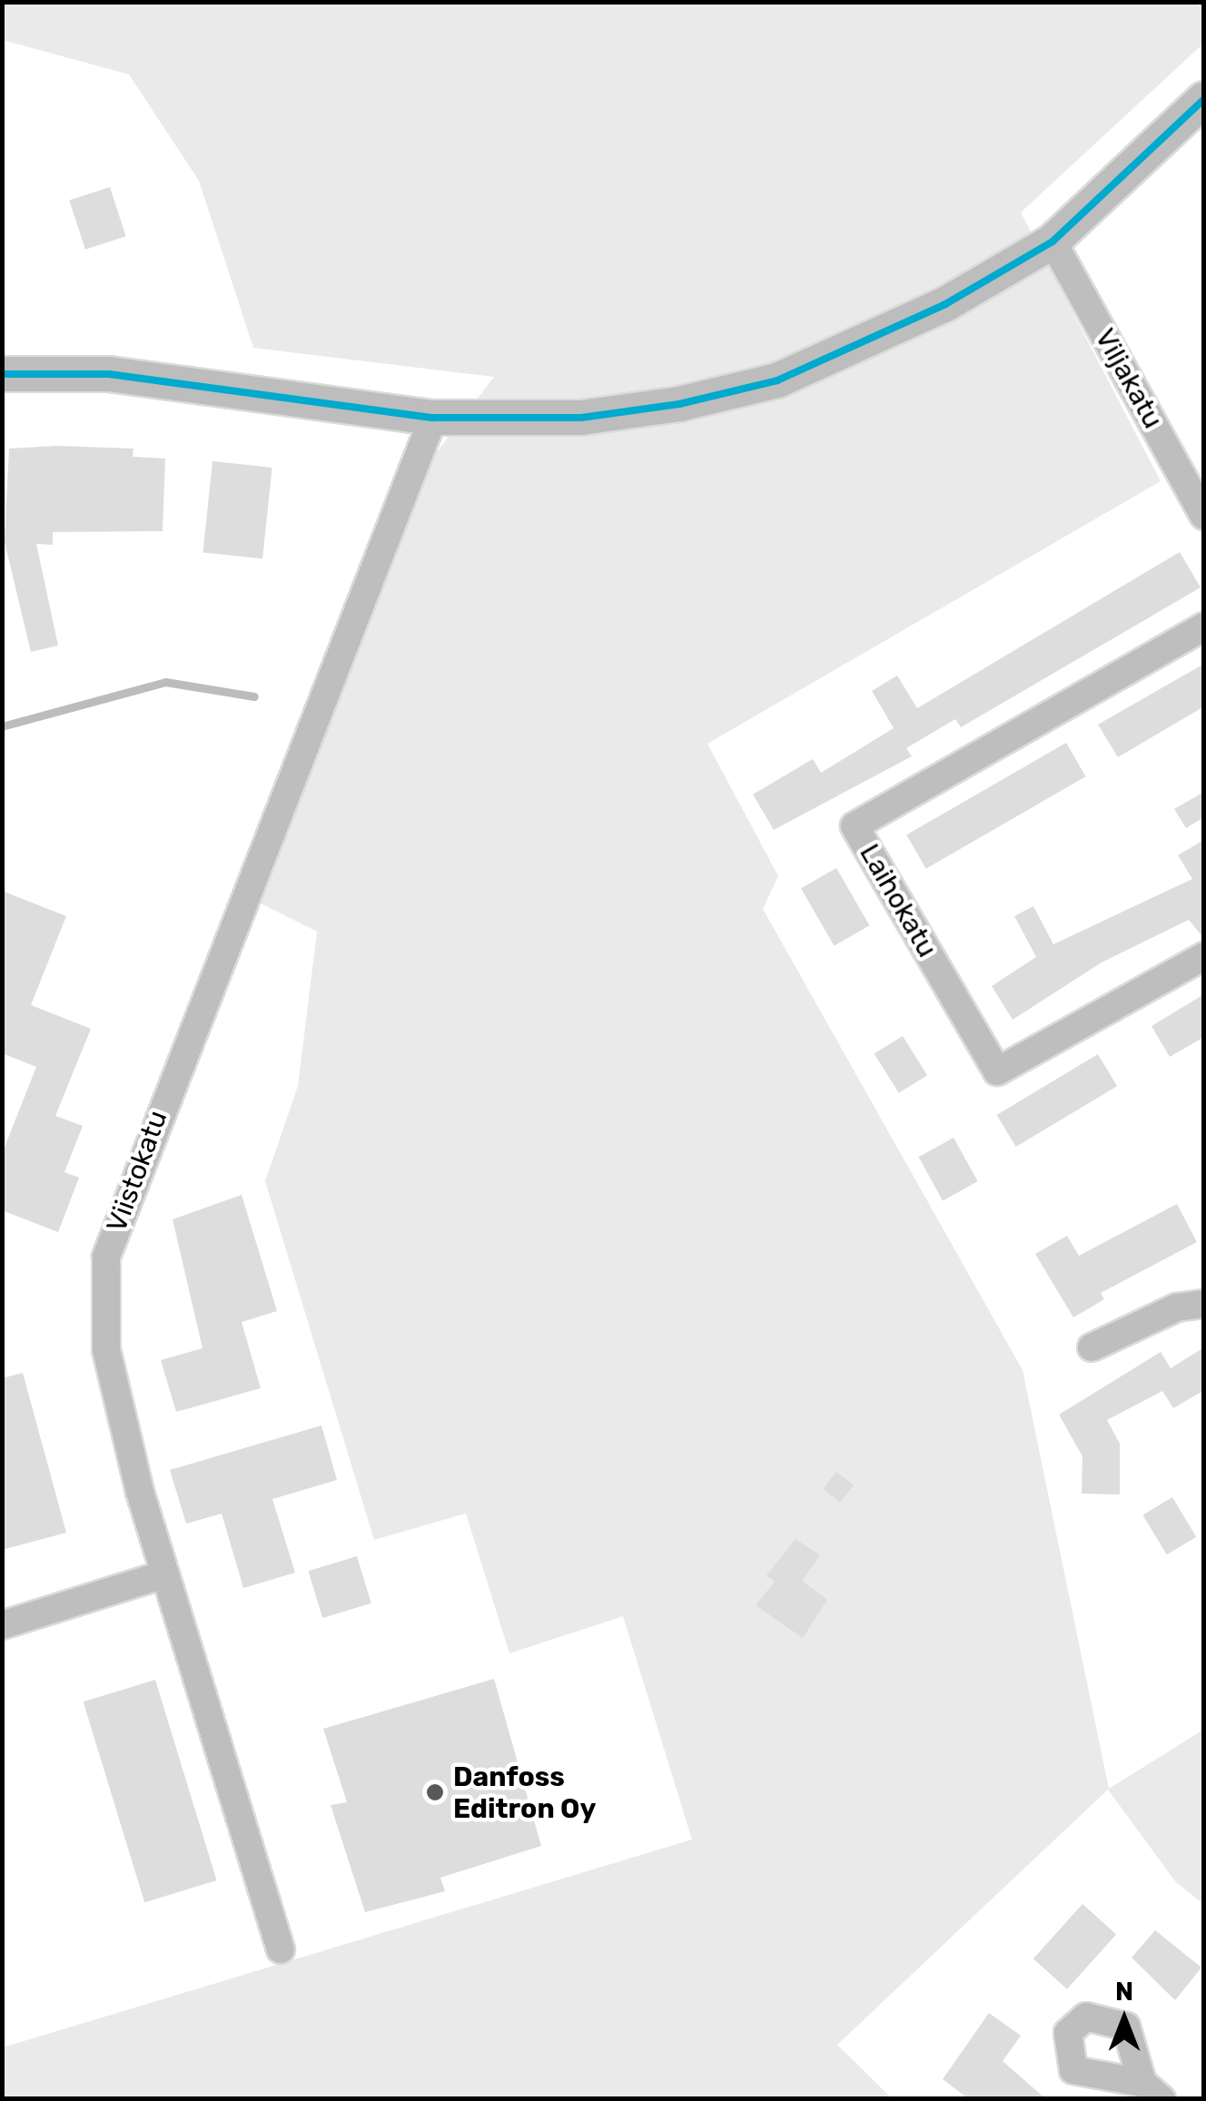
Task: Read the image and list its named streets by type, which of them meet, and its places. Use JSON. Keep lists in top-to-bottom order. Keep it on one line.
{"streets":{"street":["Viljakatu","Laihokatu","Viistokatu"]},"places":["Danfoss Editron Oy"],"north":"top"}
